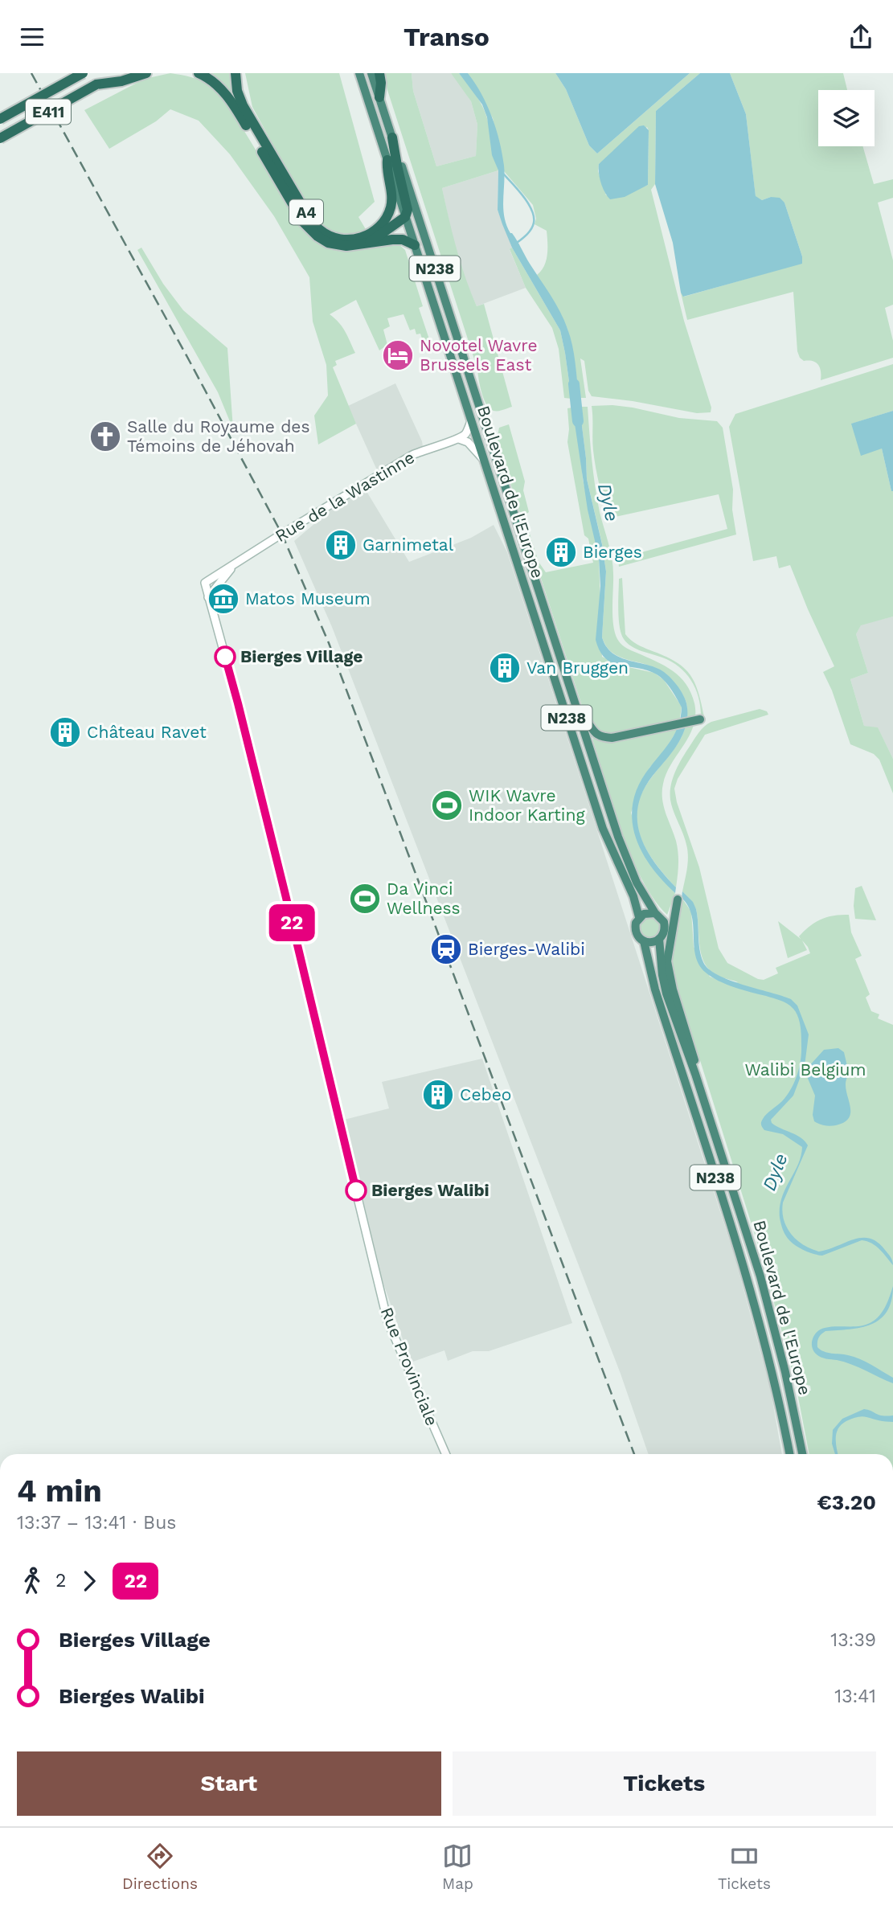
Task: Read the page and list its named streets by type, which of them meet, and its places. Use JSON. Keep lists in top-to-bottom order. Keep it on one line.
{"streets":{"highway":["E411","A4","N238","Boulevard de l'Europe"],"main road":["Rue de la Wastinne","Rue Provinciale"]},"crossings":[["A4","Boulevard de l'Europe"],["Rue de la Wastinne","Rue Provinciale"]],"water":["Dyle"],"parks":["Walibi Belgium"],"places":{"hotel":["Novotel Wavre Brussels East"],"church":["Salle du Royaume des Témoins de Jéhovah"],"building":["Garnimetal","Bierges","Van Bruggen","Château Ravet","Cebeo"],"museum":["Matos Museum"],"other":["Bierges Village","Bierges Walibi"],"sports":["WIK Wavre Indoor Karting","Da Vinci Wellness"],"station":["Bierges-Walibi"]},"lines":["bus line 22"],"page":{"header":"Transo","on_map":"22","heading":["4 min","13:37 – 13:41 · Bus","€3.20"],"legs":["2","22"],"list":[{"name":"Bierges Village","value":"13:39"},{"name":"Bierges Walibi","value":"13:41"}],"buttons":["Start","Tickets"],"tabs":["Directions","Map","Tickets"]}}
